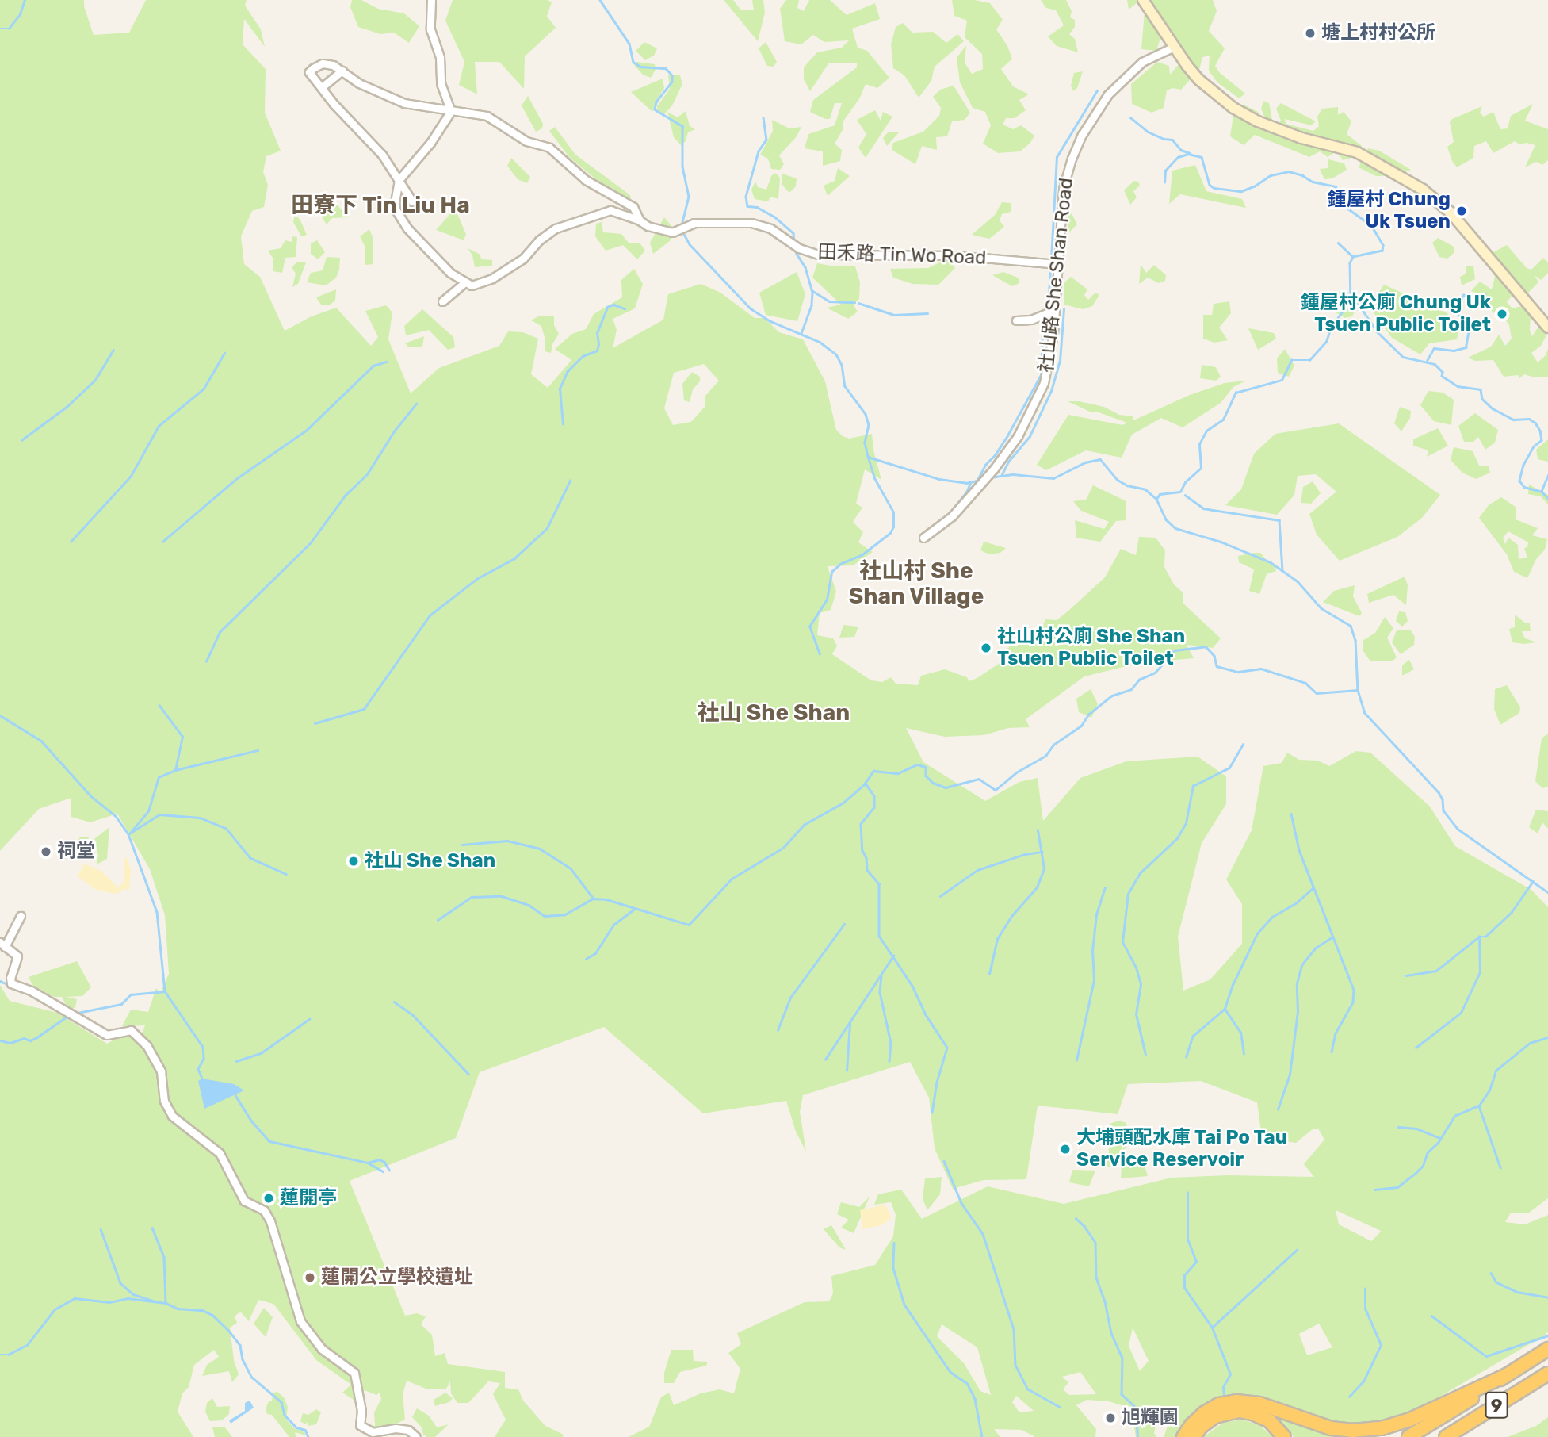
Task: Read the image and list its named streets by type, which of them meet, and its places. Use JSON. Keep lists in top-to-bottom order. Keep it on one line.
{"streets":{"highway":["9"],"street":["田禾路 Tin Wo Road","社山路 She Shan Road"]},"crossings":[["田禾路 Tin Wo Road","社山路 She Shan Road"]],"districts":["田寮下 Tin Liu Ha","社山村 She Shan Village","社山 She Shan"],"places":["塘上村村公所","鍾屋村 Chung Uk Tsuen","鍾屋村公廁 Chung Uk Tsuen Public Toilet","社山村公廁 She Shan Tsuen Public Toilet","祠堂","社山 She Shan","大埔頭配水庫 Tai Po Tau Service Reservoir","蓮開亭","蓮開公立學校遺址","旭輝園"]}
